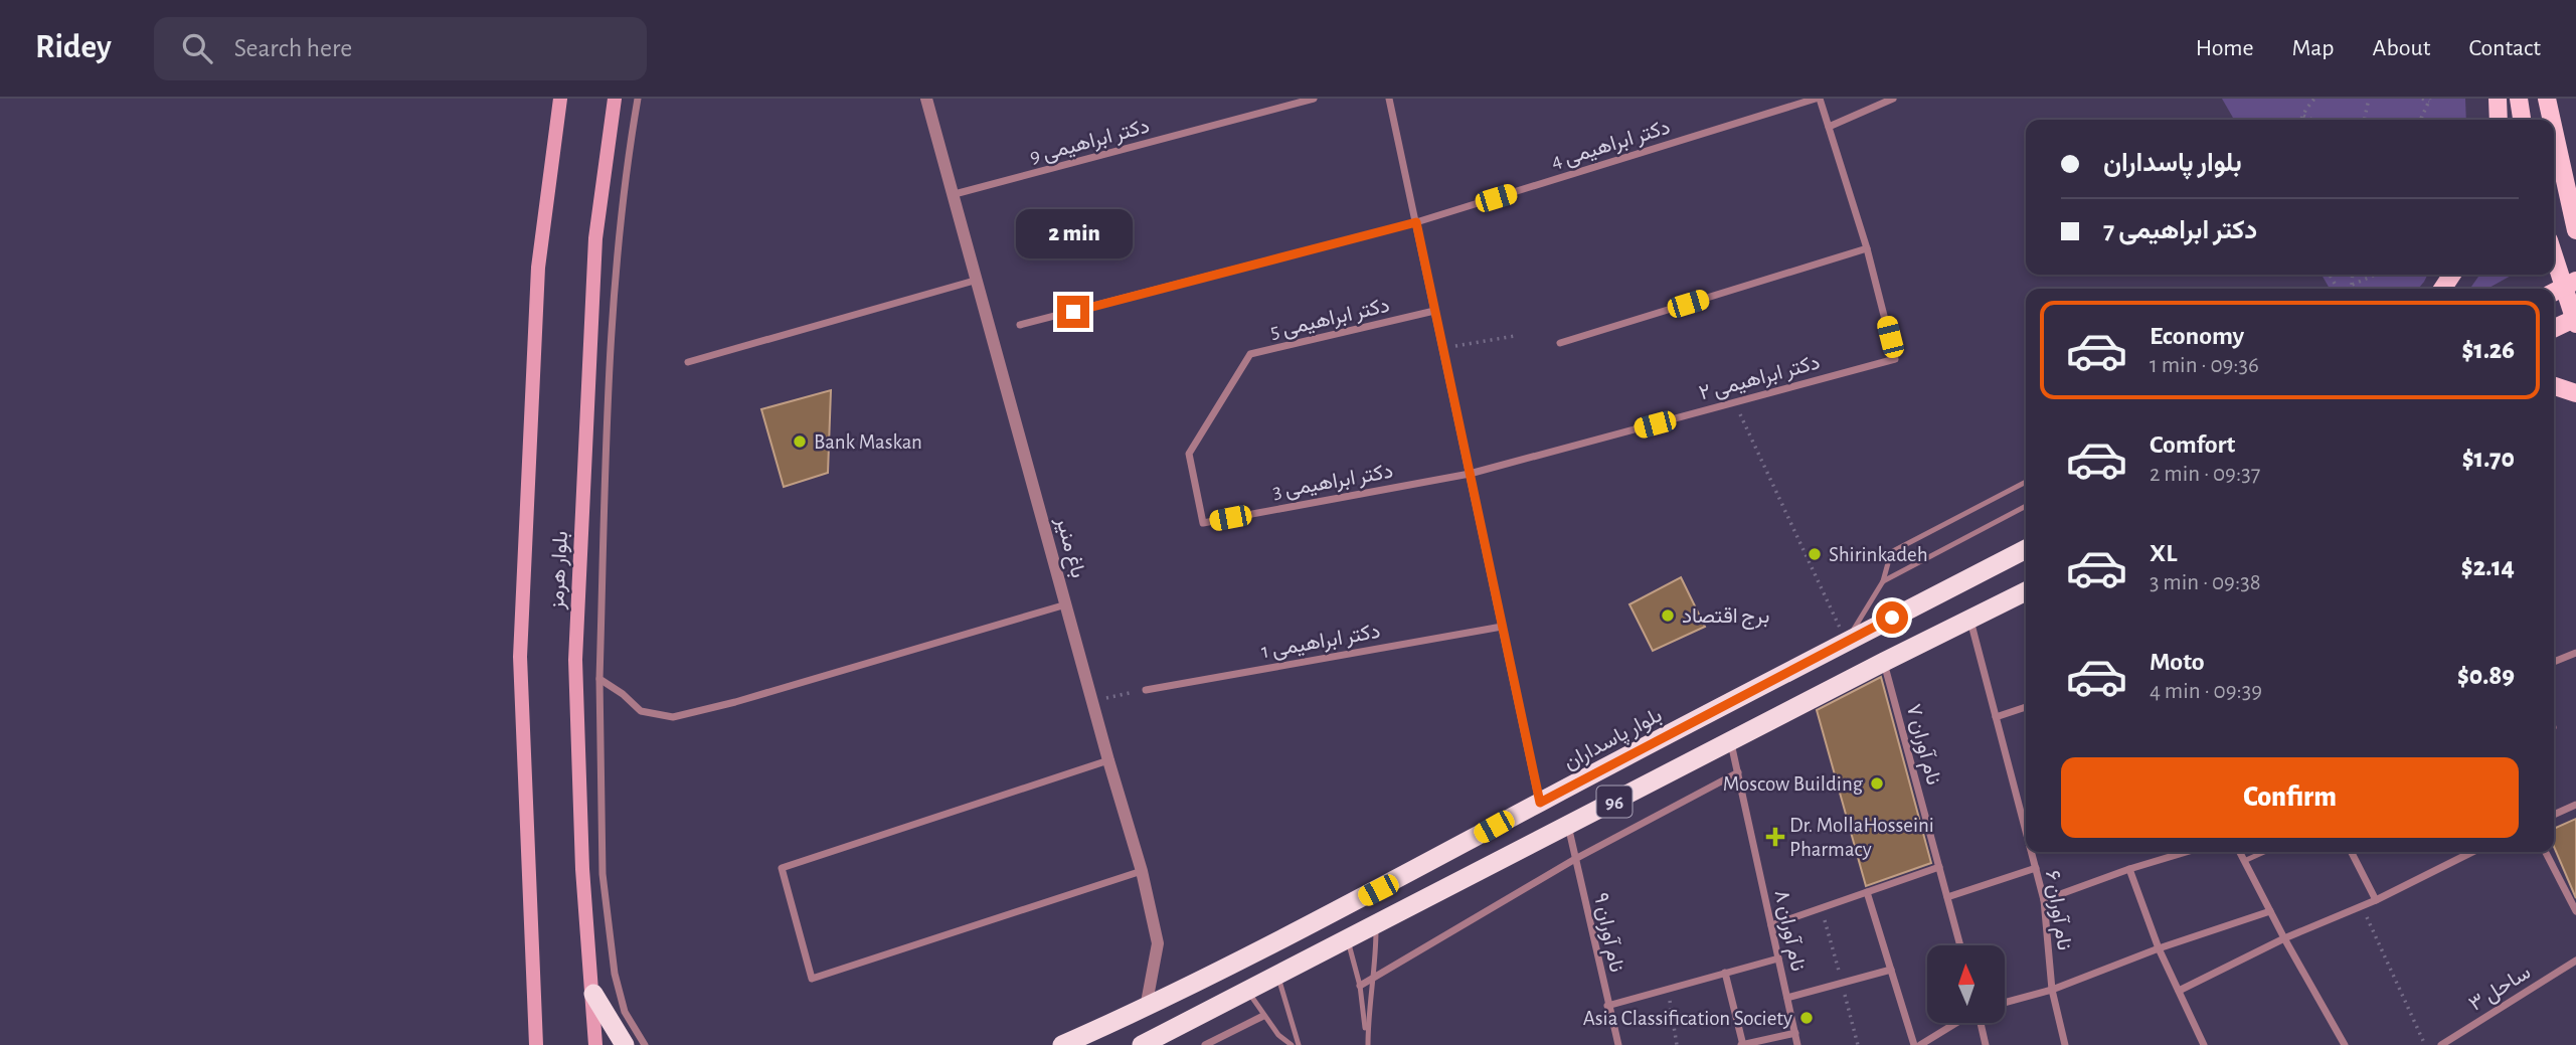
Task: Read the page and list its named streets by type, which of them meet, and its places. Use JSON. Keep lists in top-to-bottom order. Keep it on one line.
{"streets":{"highway":["بلوار پاسداران","96"],"main road":["بلوار هرمز"],"street":["دکتر ابراهیمی 9","دکتر ابراهیمی 4","دکتر ابراهیمی 5","دکتر ابراهیمی ۲","دکتر ابراهیمی 3","باغ منیر","دکتر ابراهیمی 1","نام آوران ۷","نام آوران ۶","نام آوران ۸","نام آوران ۹","ساحل ۳"]},"crossings":[["دکتر ابراهیمی 9","باغ منیر"],["دکتر ابراهیمی 5","دکتر ابراهیمی 3"],["دکتر ابراهیمی ۲","دکتر ابراهیمی 3"],["باغ منیر","بلوار پاسداران"],["نام آوران ۷","96"],["96","نام آوران ۶"],["96","نام آوران ۸"],["96","نام آوران ۹"]],"places":{"other":["Bank Maskan","Shirinkadeh","برج اقتصاد","Moscow Building","Asia Classification Society"],"health":["Dr. MollaHosseini Pharmacy"]},"north":"top","page":{"header":"Ridey","search":"Search here","nav":["Home","Map","About","Contact"],"banner":["بلوار پاسداران","دکتر ابراهیمی 7"],"bubble":"2 min","list":[{"name":"Economy","note":"1 min · 09:36","value":"$1.26"},{"name":"Comfort","note":"2 min · 09:37","value":"$1.70"},{"name":"XL","note":"3 min · 09:38","value":"$2.14"},{"name":"Moto","note":"4 min · 09:39","value":"$0.89"}],"buttons":"Confirm"}}
